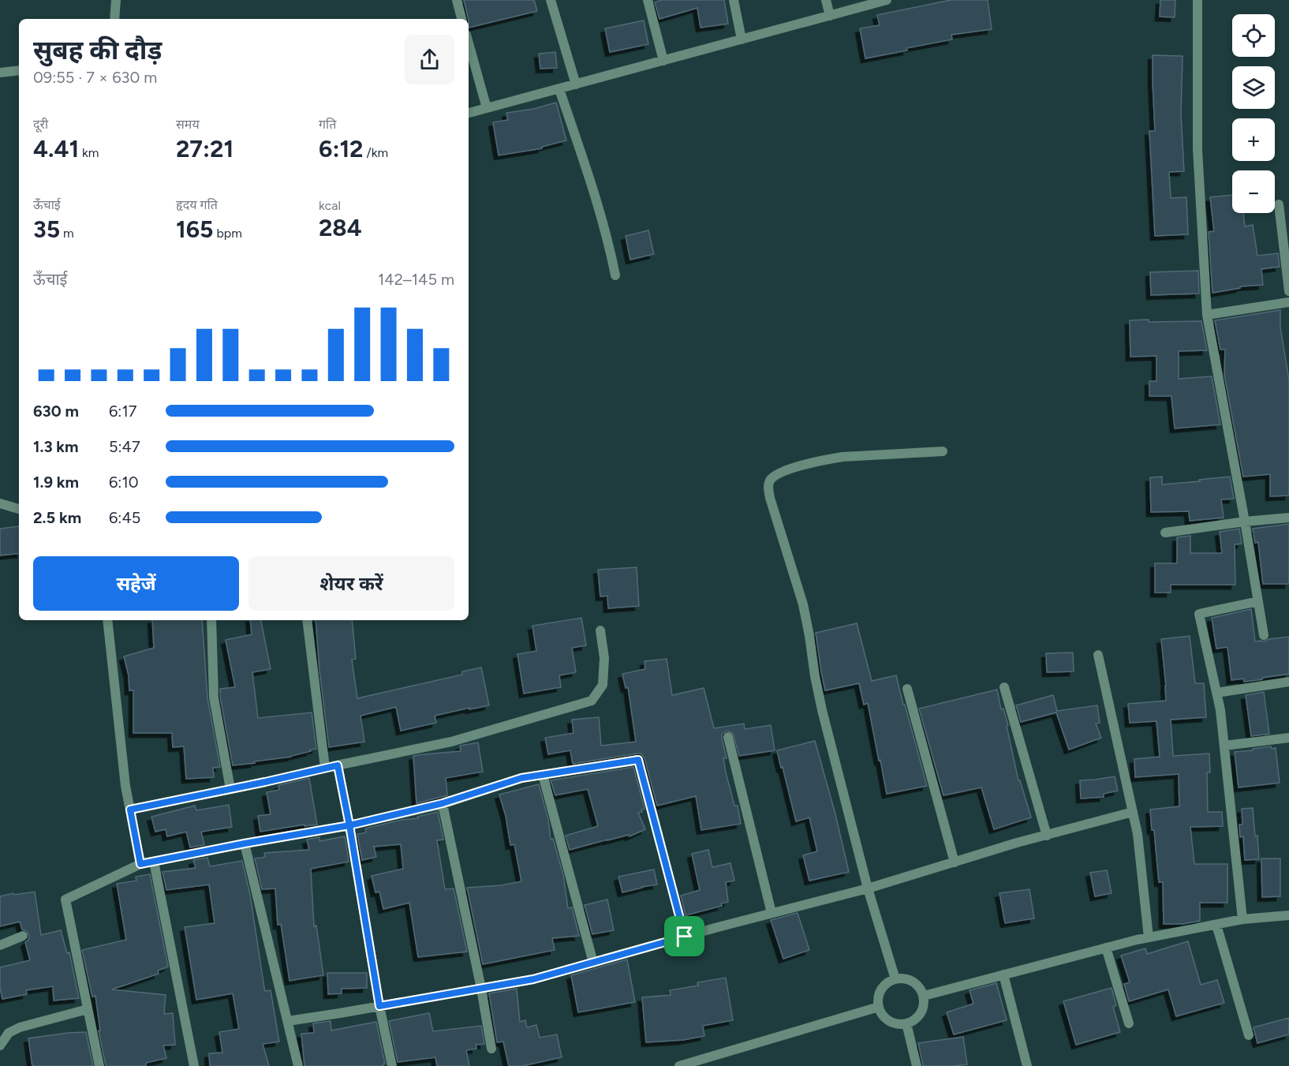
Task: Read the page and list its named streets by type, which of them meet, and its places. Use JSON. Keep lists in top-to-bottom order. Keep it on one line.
{"page":{"map_buttons":["+","−"],"heading":["सुबह की दौड़","09:55 · 7 × 630 m"],"stats":[["दूरी","4.41 km"],["समय","27:21"],["गति","6:12 /km"],["ऊँचाई","35 m"],["हृदय गति","165 bpm"],["kcal","284"]],"chart":["ऊँचाई","142–145 m"],"list":[{"name":"630 m","note":"6:17"},{"name":"1.3 km","note":"5:47"},{"name":"1.9 km","note":"6:10"},{"name":"2.5 km","note":"6:45"}],"buttons":["सहेजें","शेयर करें"]}}
